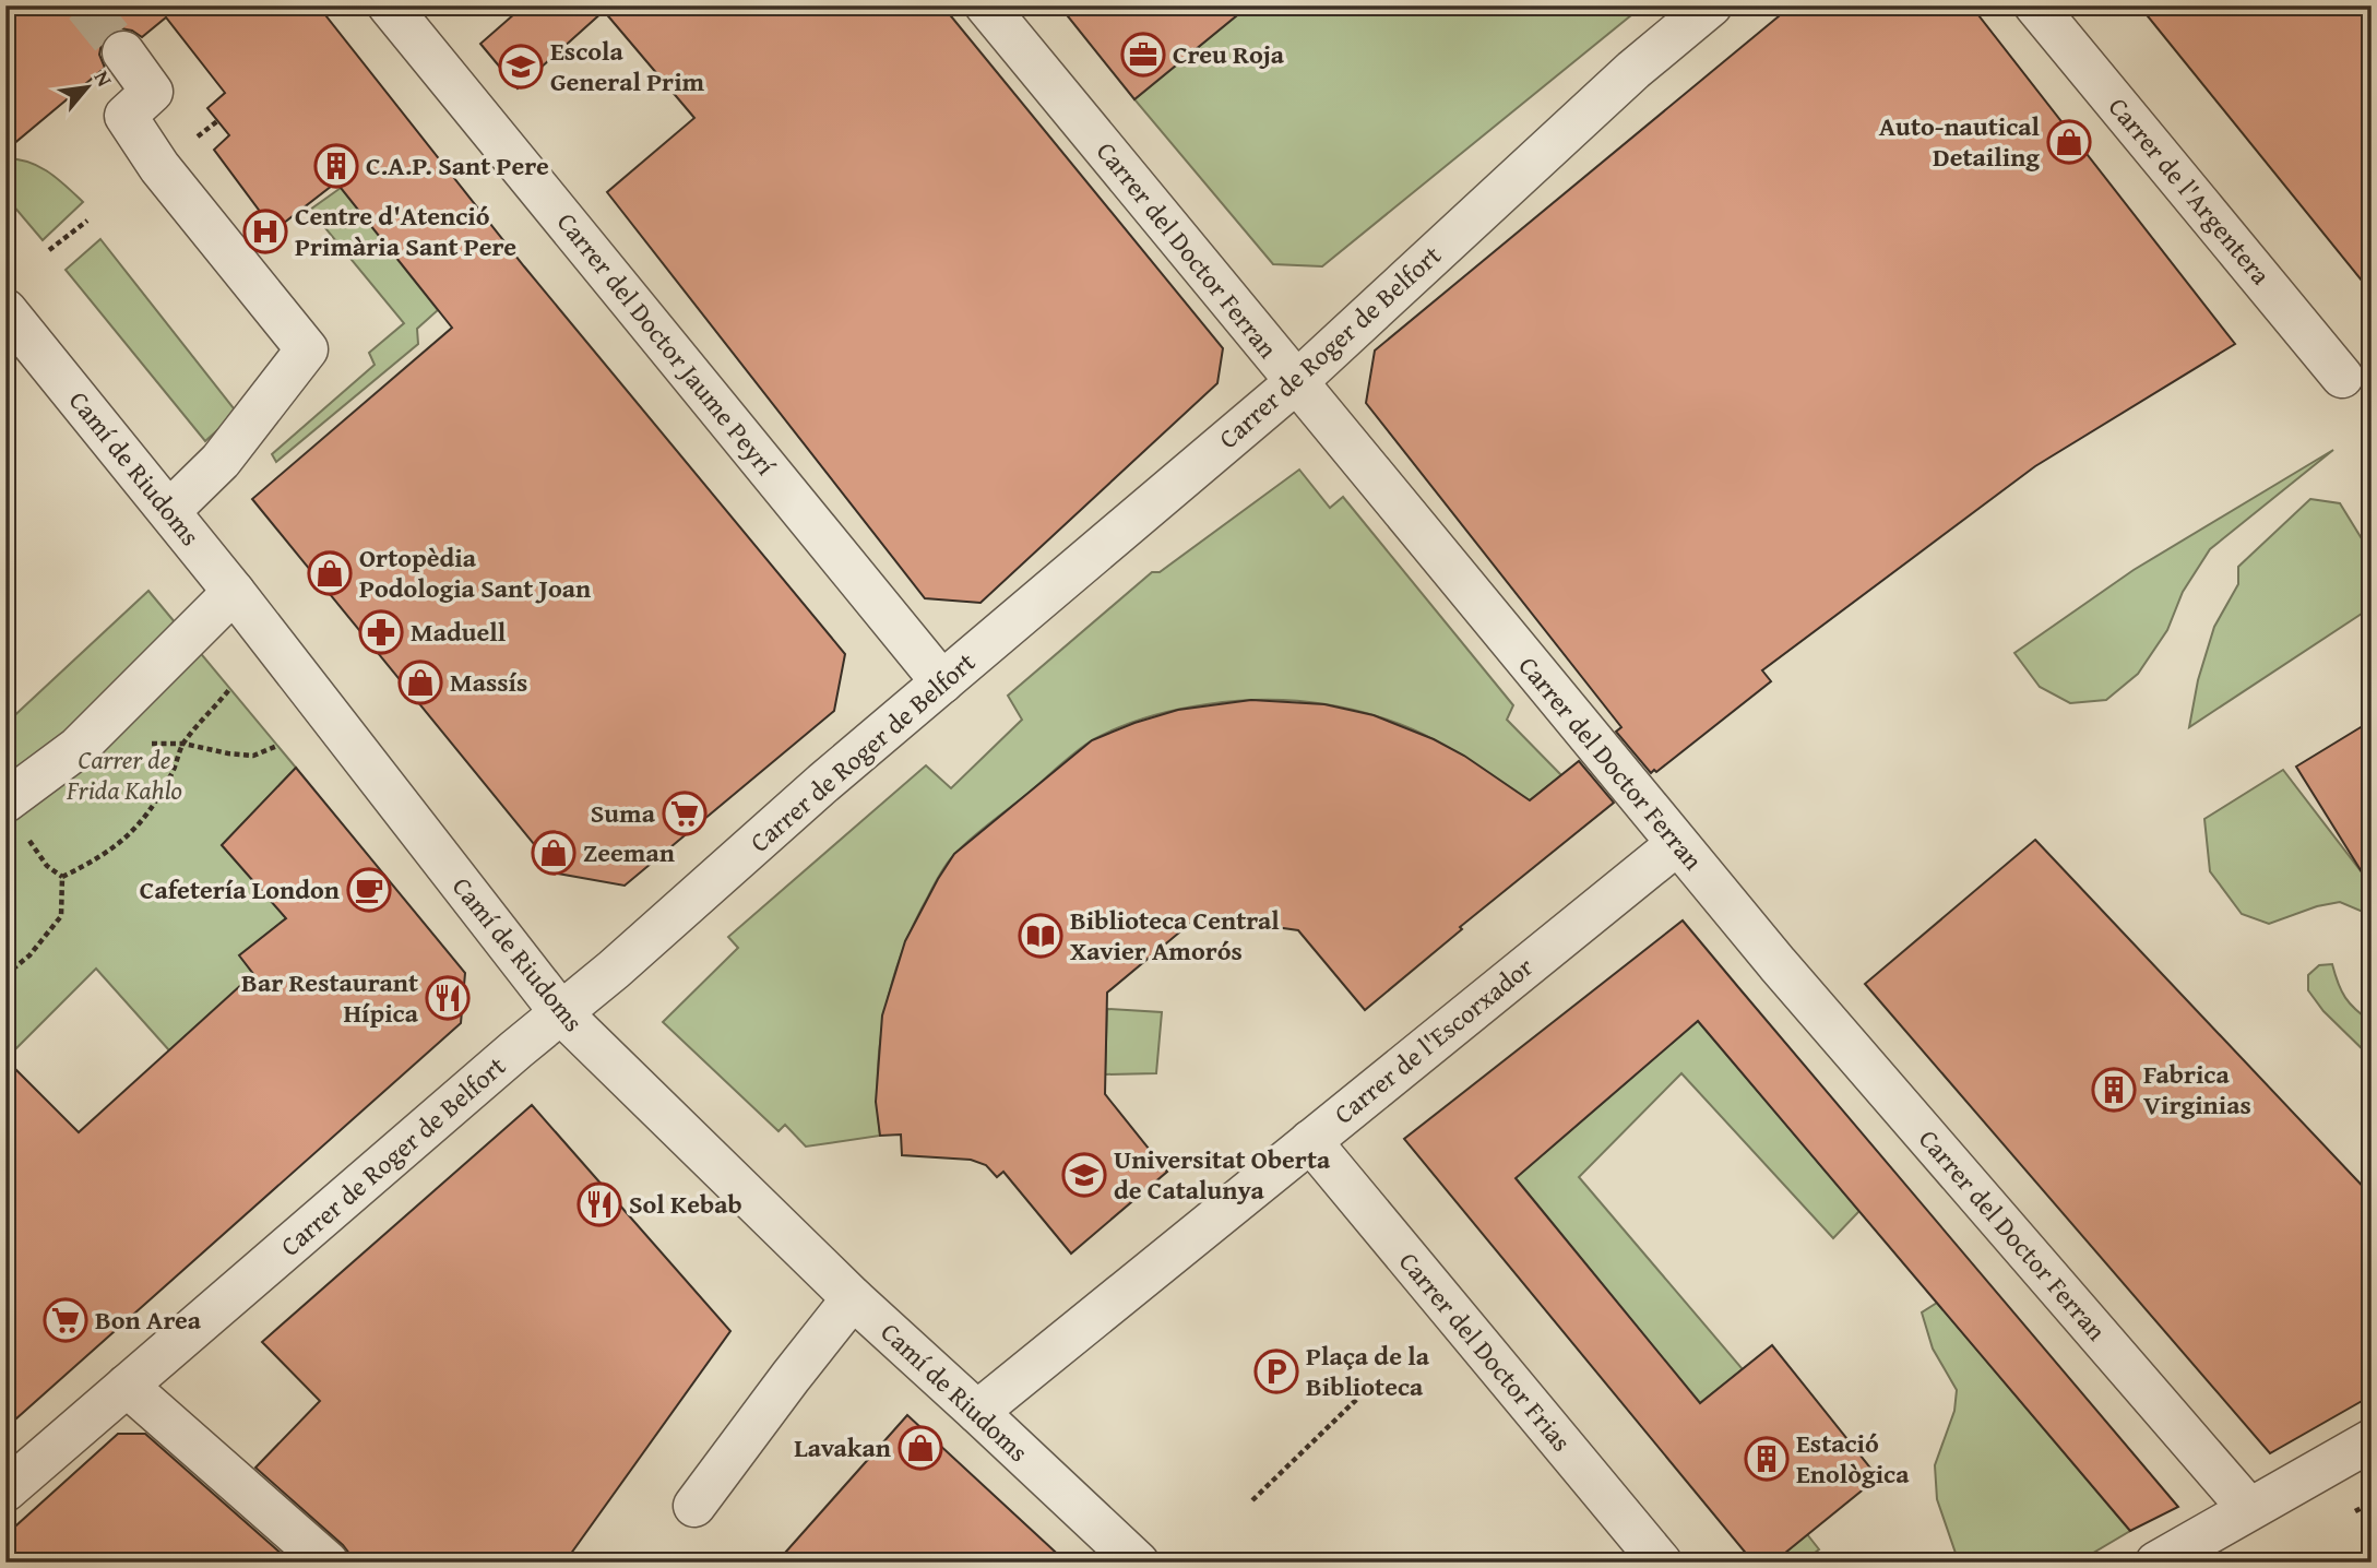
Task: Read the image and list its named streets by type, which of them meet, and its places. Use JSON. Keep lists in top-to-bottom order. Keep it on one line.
{"streets":{"street":["Carrer de l'Argentera","Carrer del Doctor Ferran","Carrer del Doctor Jaume Peyrí","Carrer de Roger de Belfort","Camí de Riudoms","Carrer de l'Escorxador","Carrer del Doctor Frias"]},"crossings":[["Carrer del Doctor Ferran","Carrer de Roger de Belfort"],["Carrer del Doctor Ferran","Carrer de l'Escorxador"],["Carrer del Doctor Jaume Peyrí","Carrer de Roger de Belfort"],["Carrer de Roger de Belfort","Camí de Riudoms"],["Camí de Riudoms","Carrer de l'Escorxador"],["Carrer de l'Escorxador","Carrer del Doctor Frias"]],"parks":["Carrer de Frida Kahlo"],"places":{"office":["Creu Roja"],"school or university":["Escola General Prim","Universitat Oberta de Catalunya"],"shop":["Auto-nautical Detailing","Ortopèdia Podologia Sant Joan","Massís","Zeeman","Lavakan"],"building":["C.A.P. Sant Pere","Fabrica Virginias","Estació Enològica"],"hospital":["Centre d'Atenció Primària Sant Pere"],"pharmacy":["Maduell"],"supermarket":["Suma","Bon Area"],"cafe":["Cafetería London"],"library":["Biblioteca Central Xavier Amorós"],"restaurant":["Bar Restaurant Hípica","Sol Kebab"],"parking":["Plaça de la Biblioteca"]},"north":"top right"}
